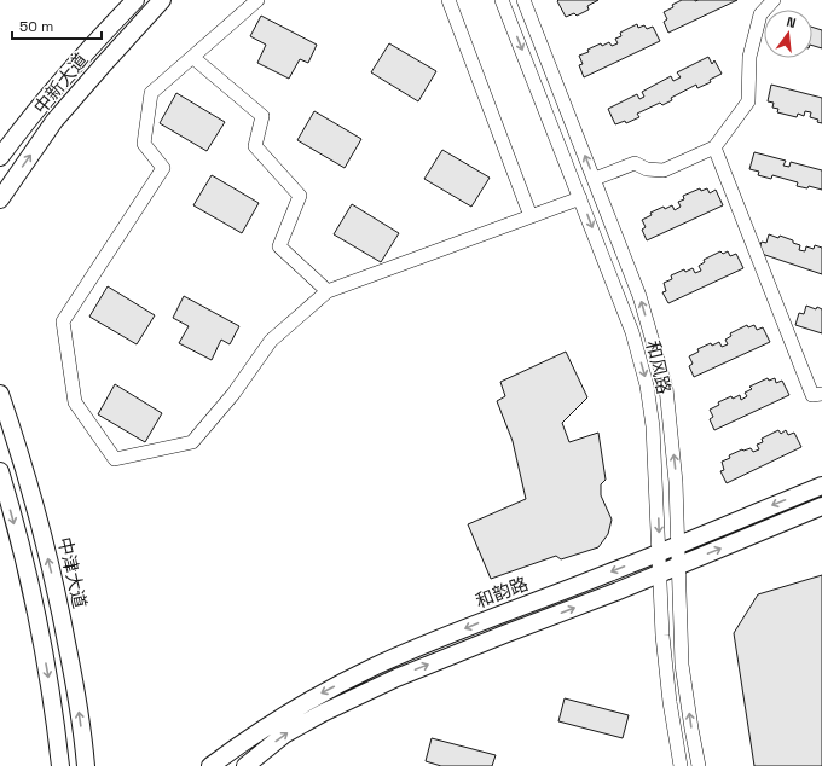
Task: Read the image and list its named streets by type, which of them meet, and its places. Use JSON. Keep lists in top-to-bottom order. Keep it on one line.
{"streets":{"main road":["中新大道","中津大道","和韵路"],"street":["和风路"]},"crossings":[["和风路","和韵路"]],"scale_bar":"50 m","north":"top"}
